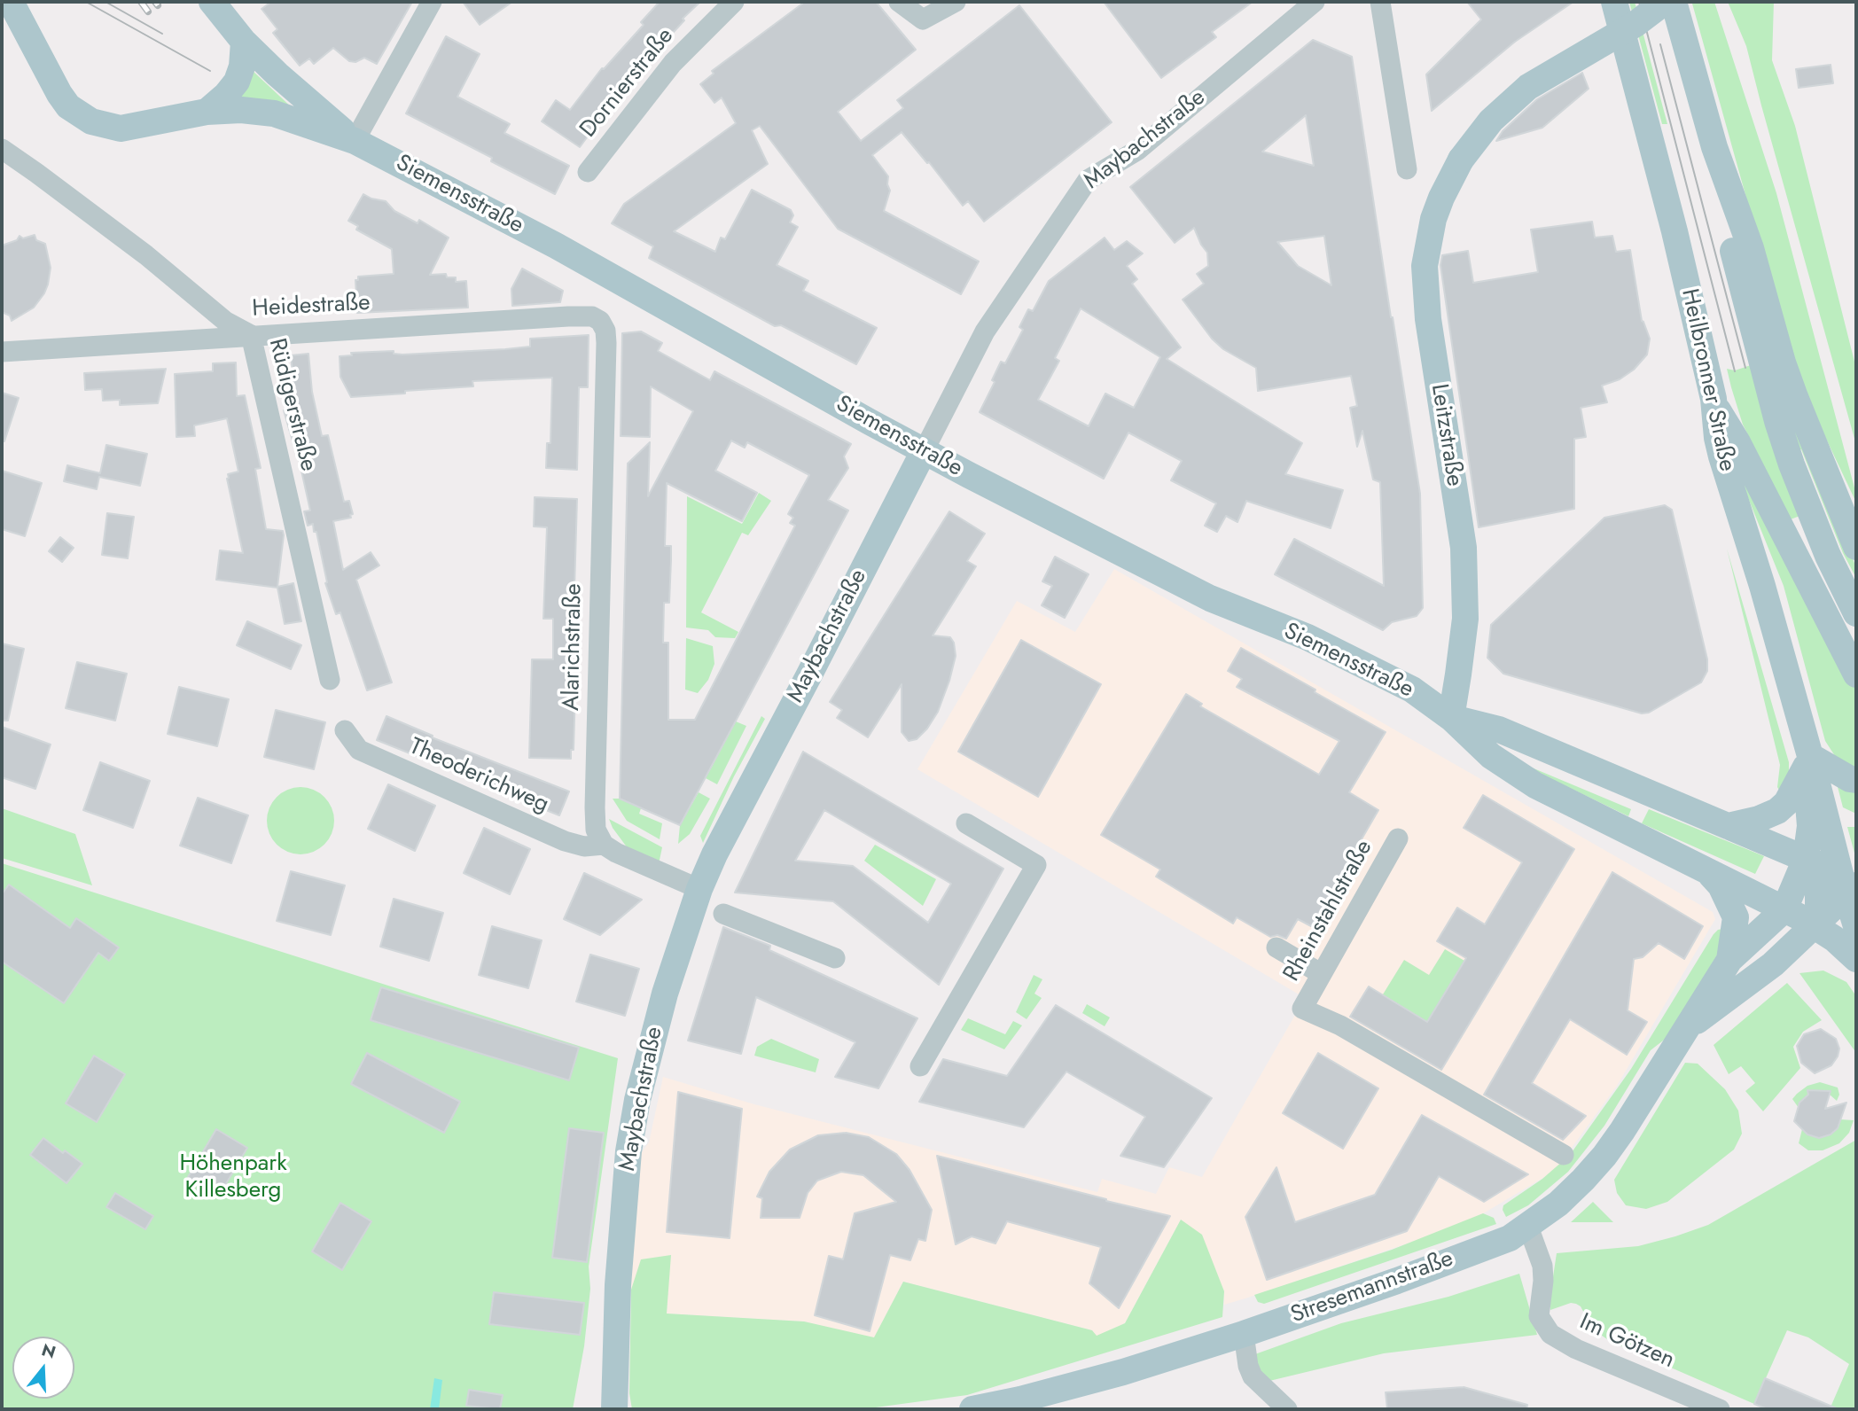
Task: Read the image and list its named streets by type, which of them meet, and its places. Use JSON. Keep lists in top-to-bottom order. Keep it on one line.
{"streets":{"main road":["Maybachstraße","Siemensstraße","Heilbronner Straße","Leitzstraße","Stresemannstraße"],"street":["Dornierstraße","Heidestraße","Rüdigerstraße","Alarichstraße","Theoderichweg","Rheinstahlstraße","Im Götzen"]},"crossings":[["Maybachstraße","Siemensstraße"],["Siemensstraße","Heilbronner Straße"],["Siemensstraße","Leitzstraße"],["Siemensstraße","Stresemannstraße"],["Heidestraße","Rüdigerstraße"],["Heidestraße","Alarichstraße"],["Heilbronner Straße","Stresemannstraße"],["Alarichstraße","Theoderichweg"],["Stresemannstraße","Im Götzen"]],"parks":["Höhenpark Killesberg"],"north":"top"}
